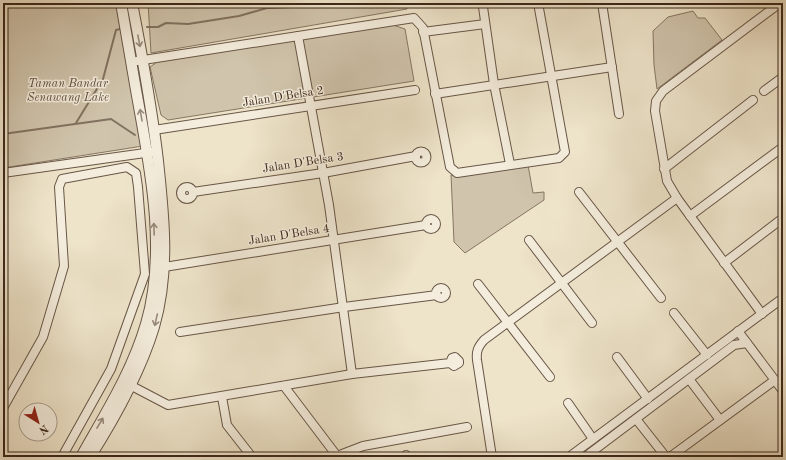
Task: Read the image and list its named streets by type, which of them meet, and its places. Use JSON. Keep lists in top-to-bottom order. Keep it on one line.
{"streets":{"street":["Jalan D'Belsa 2","Jalan D'Belsa 3","Jalan D'Belsa 4"]},"parks":["Taman Bandar Senawang Lake"],"north":"bottom right"}
